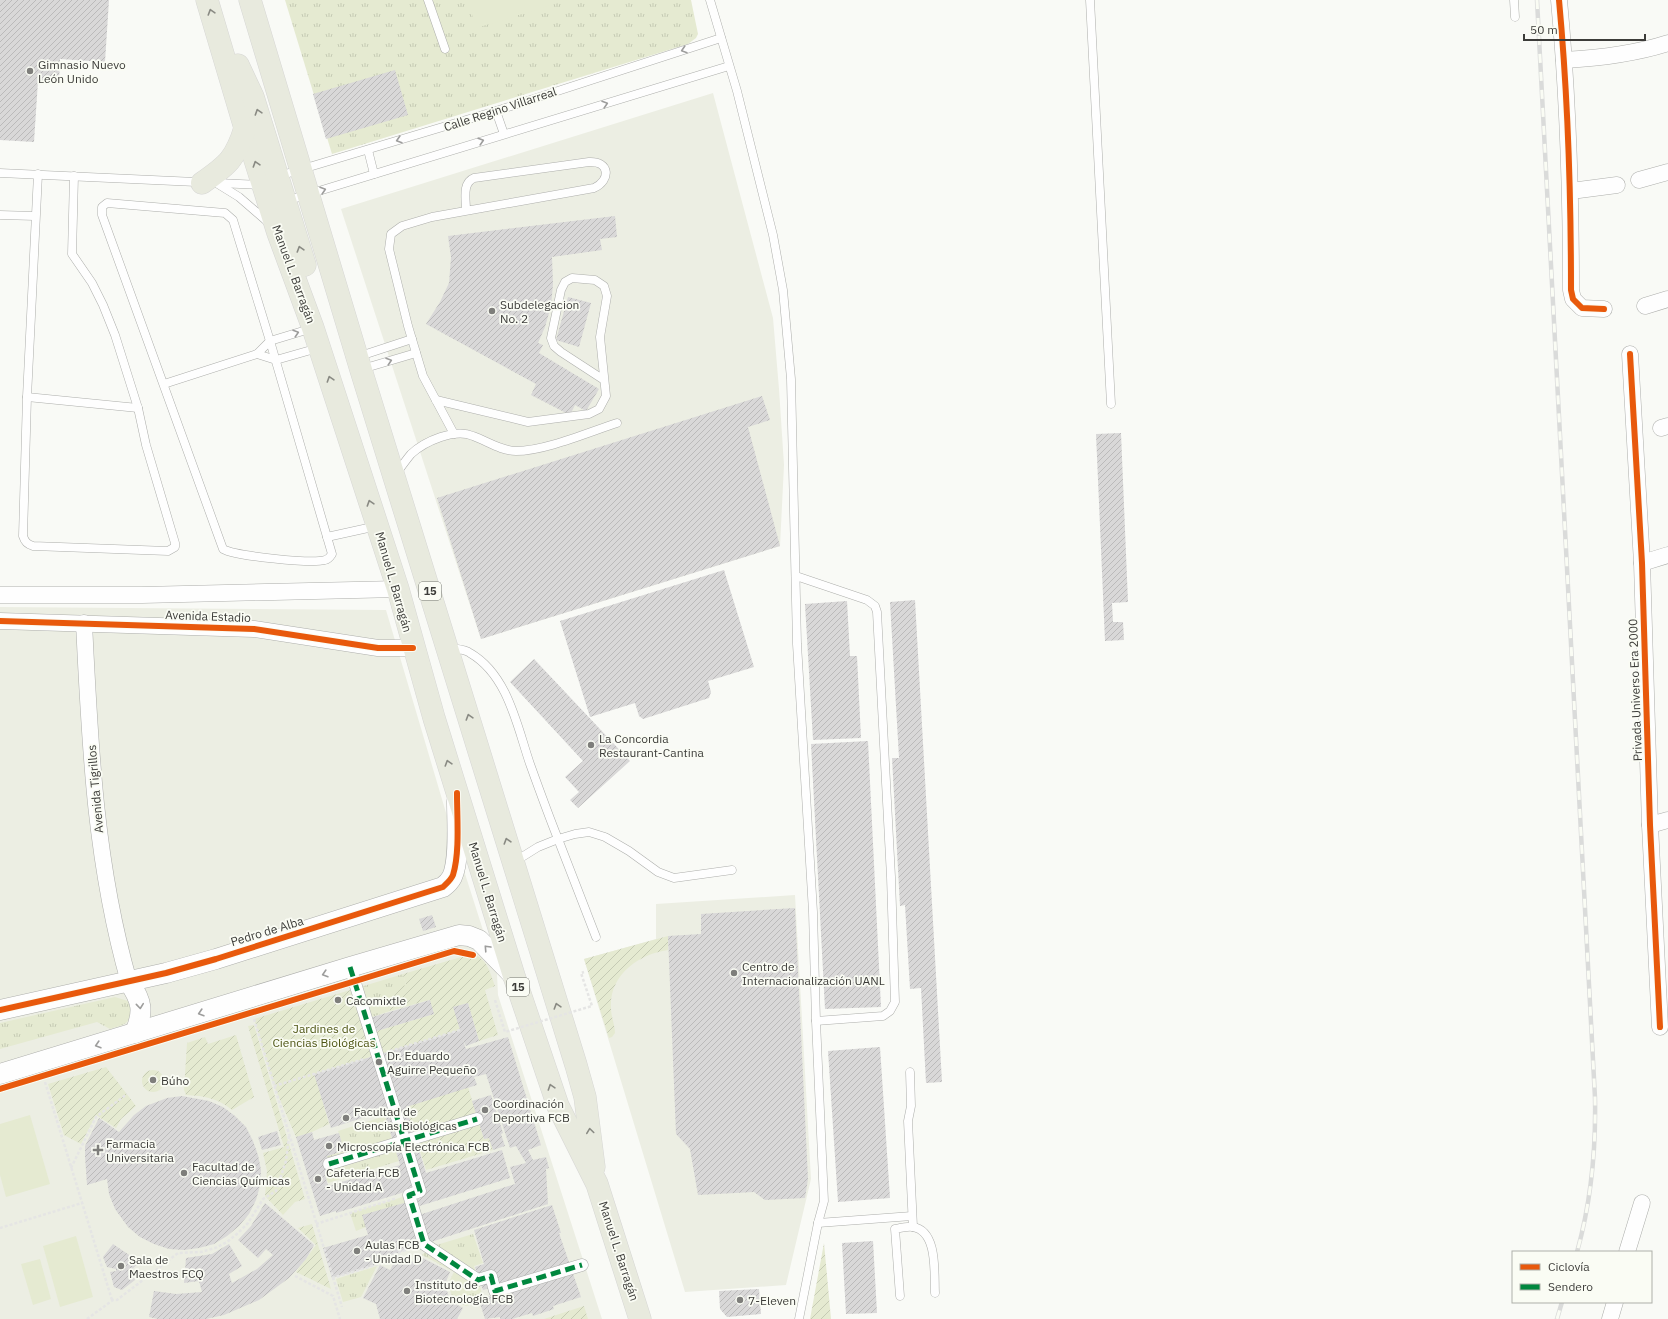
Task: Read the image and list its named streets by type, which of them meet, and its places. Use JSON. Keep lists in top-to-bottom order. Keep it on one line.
{"streets":{"highway":["Manuel L. Barragán","15"],"street":["Avenida Estadio","Privada Universo Era 2000","Avenida Tigrillos","Pedro de Alba"],"lane":["Calle Regino Villarreal"]},"crossings":[["Calle Regino Villarreal","Manuel L. Barragán"],["Manuel L. Barragán","Avenida Estadio"],["Manuel L. Barragán","Pedro de Alba"],["Avenida Estadio","Avenida Tigrillos"],["Avenida Tigrillos","Pedro de Alba"]],"parks":["Jardines de Ciencias Biológicas"],"places":{"other":["Gimnasio Nuevo León Unido","Subdelegacion No. 2","La Concordia Restaurant-Cantina","Centro de Internacionalización UANL","Cacomixtle","Dr. Eduardo Aguirre Pequeño","Búho","Coordinación Deportiva FCB","Facultad de Ciencias Biológicas","Microscopía Electrónica FCB","Facultad de Ciencias Químicas","Cafetería FCB - Unidad A","Aulas FCB - Unidad D","Sala de Maestros FCQ","Instituto de Biotecnología FCB","7-Eleven"],"health":["Farmacia Universitaria"]},"legend":["Ciclovía","Sendero"],"scale_bar":"50 m"}
